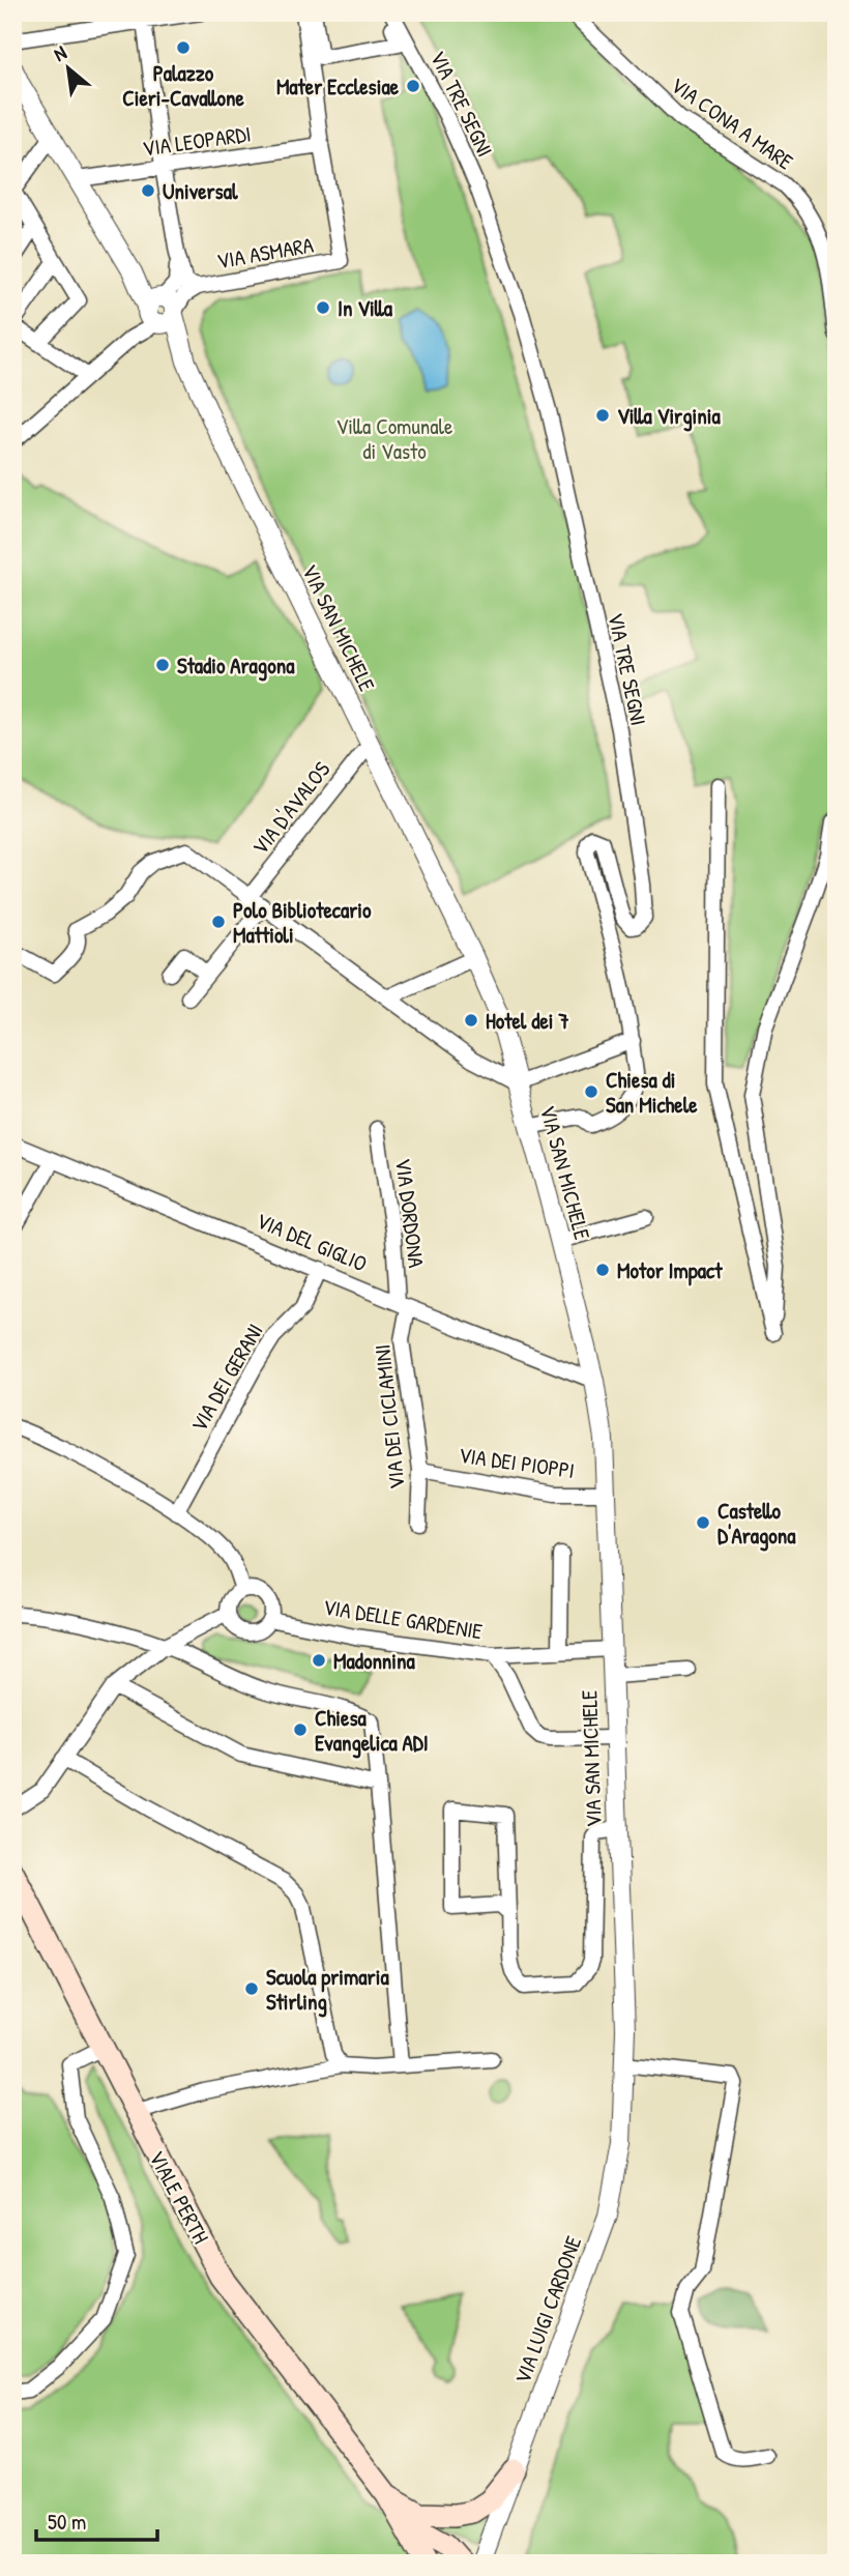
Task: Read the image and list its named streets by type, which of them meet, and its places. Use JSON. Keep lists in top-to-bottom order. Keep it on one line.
{"streets":{"main road":["VIALE PERTH"],"street":["VIA TRE SEGNI","VIA CONA A MARE","VIA LEOPARDI","VIA ASMARA","VIA SAN MICHELE","VIA D'AVALOS","VIA DORDONA","VIA DEL GIGLIO","VIA DEI GERANI","VIA DEI CICLAMINI","VIA DEI PIOPPI","VIA DELLE GARDENIE","VIA LUIGI CARDONE"]},"crossings":[["VIA LEOPARDI","VIA ASMARA"],["VIA LEOPARDI","VIA SAN MICHELE"],["VIA SAN MICHELE","VIA D'AVALOS"],["VIA SAN MICHELE","VIA DEL GIGLIO"],["VIA SAN MICHELE","VIA DEI PIOPPI"],["VIA SAN MICHELE","VIA DELLE GARDENIE"],["VIA SAN MICHELE","VIA LUIGI CARDONE"],["VIA DORDONA","VIA DEL GIGLIO"],["VIA DORDONA","VIA DEI CICLAMINI"],["VIA DEL GIGLIO","VIA DEI GERANI"],["VIA DEL GIGLIO","VIA DEI CICLAMINI"],["VIA DEI CICLAMINI","VIA DEI PIOPPI"],["VIALE PERTH","VIA LUIGI CARDONE"]],"parks":["Villa Comunale di Vasto"],"places":["Palazzo Cieri-Cavallone","Mater Ecclesiae","Universal","In Villa","Villa Virginia","Stadio Aragona","Polo Bibliotecario Mattioli","Hotel dei 7","Chiesa di San Michele","Motor Impact","Castello D'Aragona","Madonnina","Chiesa Evangelica ADI","Scuola primaria Stirling"],"scale_bar":"50 m","north":"top left"}
